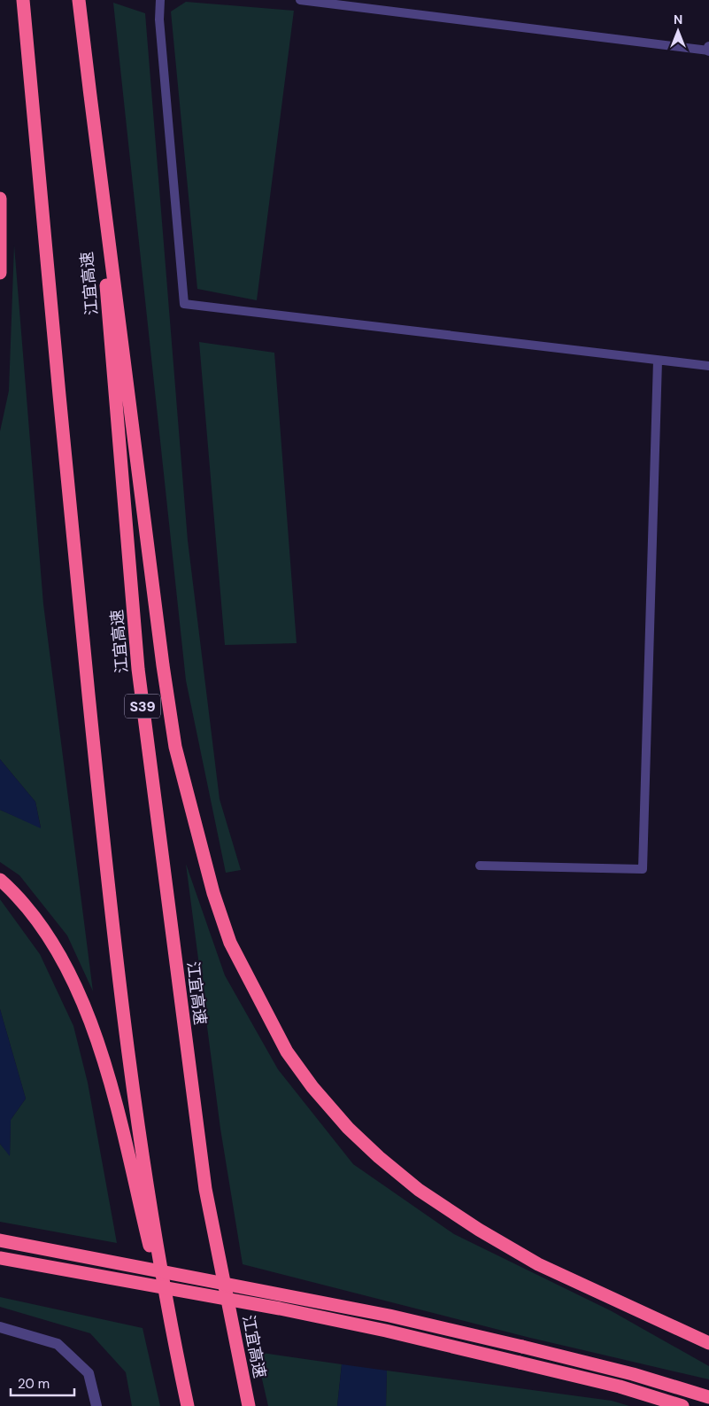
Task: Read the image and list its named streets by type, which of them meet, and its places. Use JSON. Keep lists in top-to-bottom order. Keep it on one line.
{"streets":{"highway":["江宜高速","S39"]},"scale_bar":"20 m","north":"top"}
